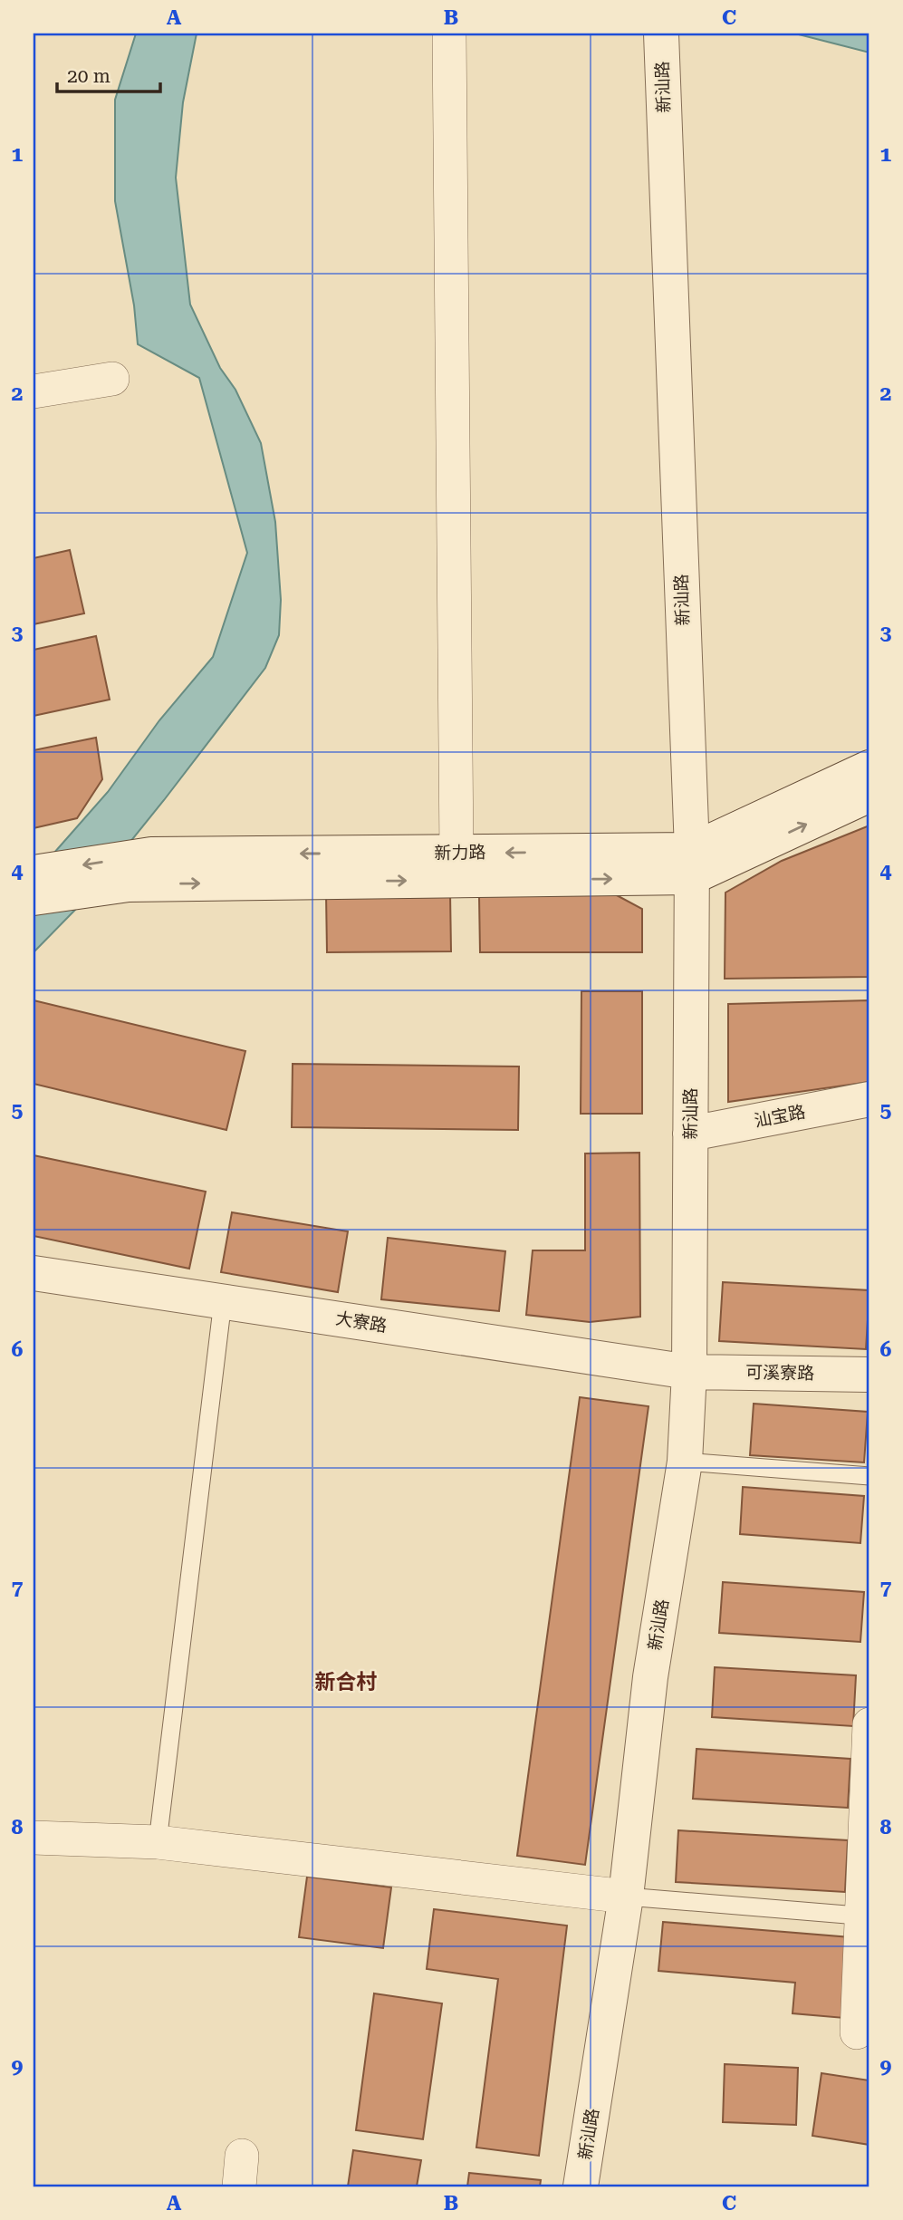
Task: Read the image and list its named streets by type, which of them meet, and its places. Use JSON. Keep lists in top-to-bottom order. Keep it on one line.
{"streets":{"street":["新汕路","新力路","汕宝路","大寮路","可溪寮路"]},"crossings":[["新汕路","新力路"],["新汕路","汕宝路"],["新汕路","大寮路"],["新汕路","可溪寮路"],["大寮路","可溪寮路"]],"districts":["新合村"],"scale_bar":"20 m","grid":{"columns":["A","B","C"],"rows":["1","2","3","4","5","6","7","8","9"]}}
